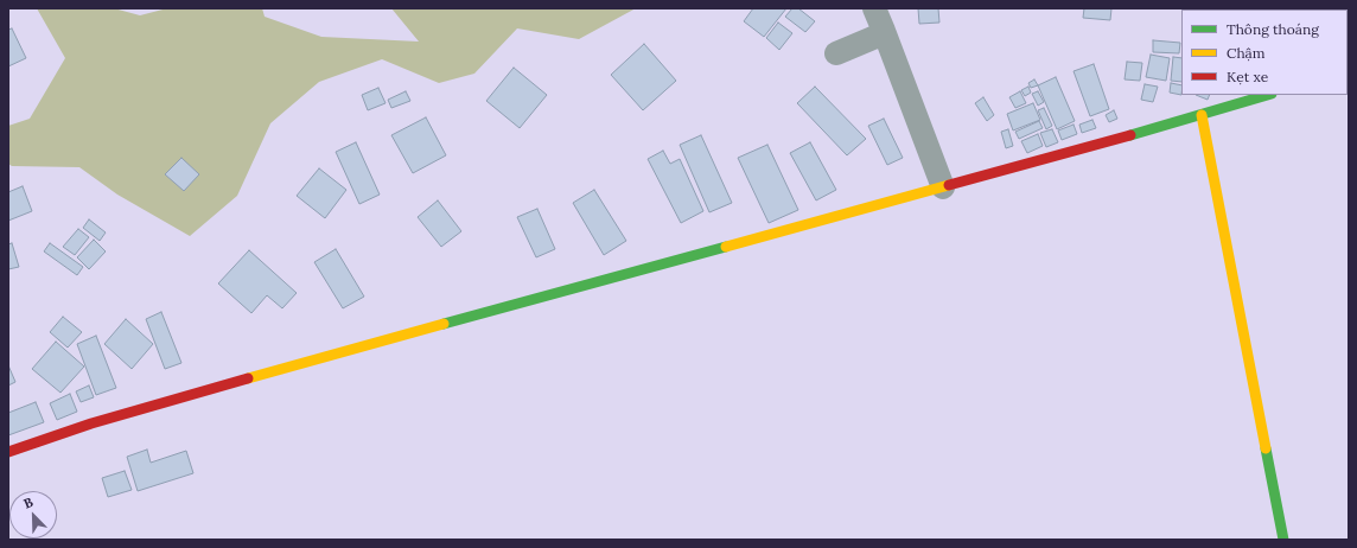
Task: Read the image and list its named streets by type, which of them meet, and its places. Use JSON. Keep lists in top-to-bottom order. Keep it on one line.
{"legend":["Thông thoáng","Chậm","Kẹt xe"],"north":"top left"}
